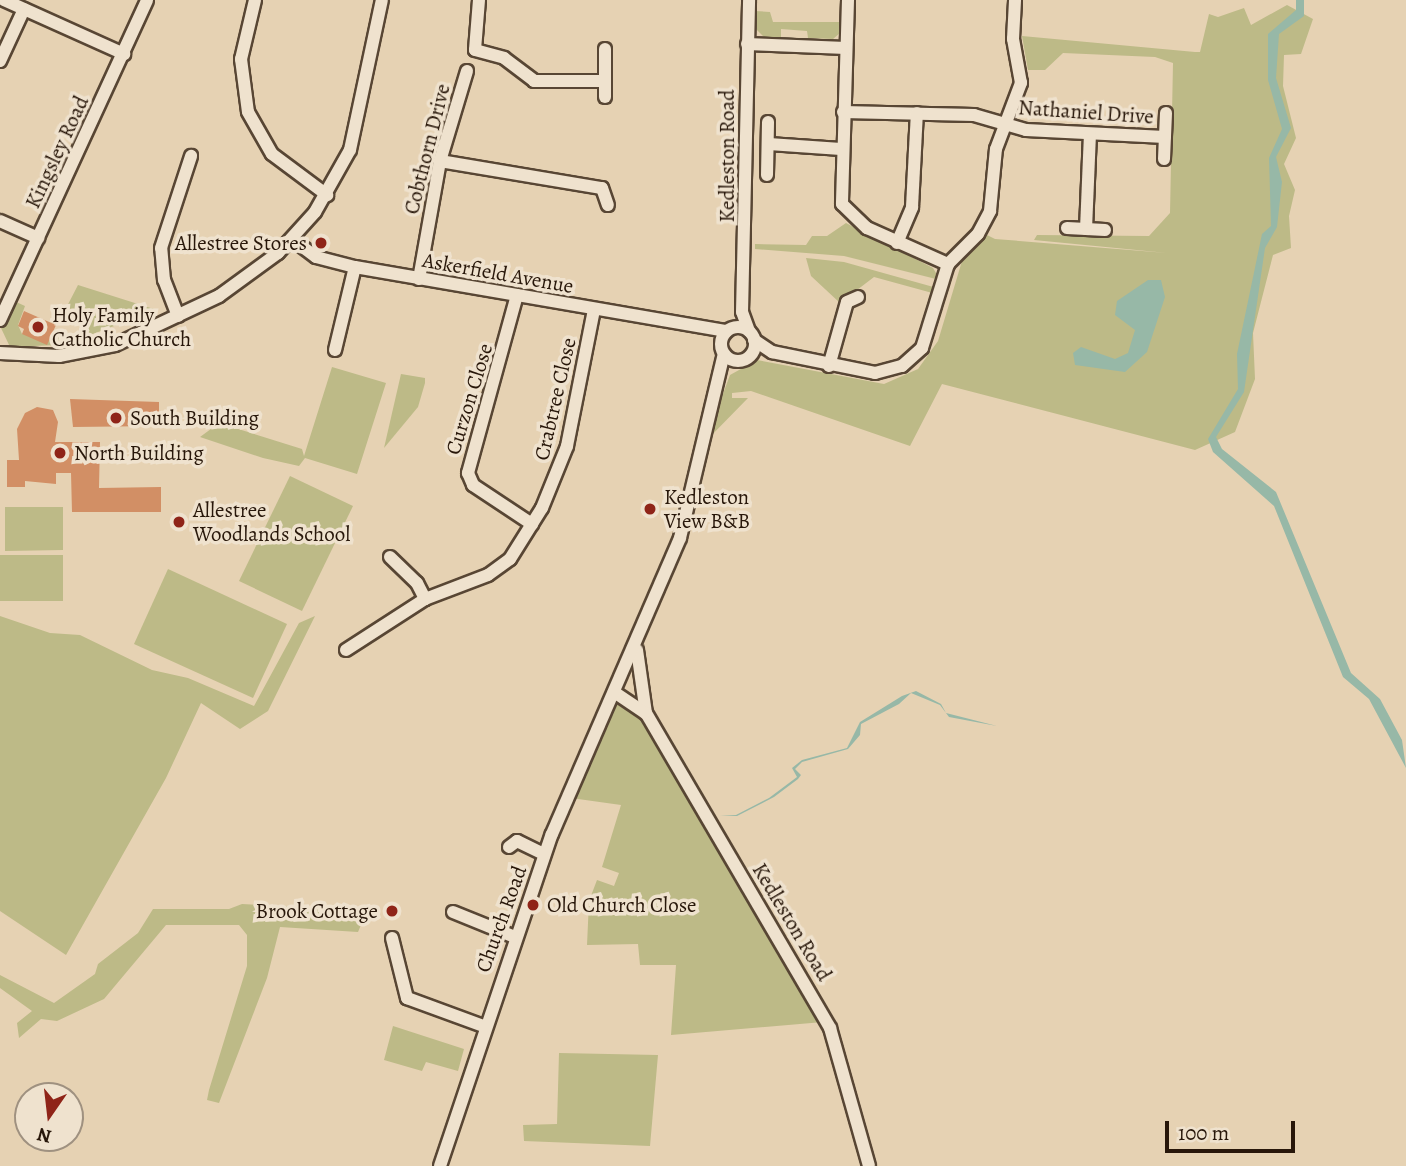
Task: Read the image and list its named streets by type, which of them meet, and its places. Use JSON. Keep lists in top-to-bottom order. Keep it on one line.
{"streets":{"street":["Nathaniel Drive","Cobthorn Drive","Kingsley Road","Kedleston Road","Askerfield Avenue","Curzon Close","Crabtree Close","Church Road"]},"crossings":[["Cobthorn Drive","Askerfield Avenue"],["Kedleston Road","Askerfield Avenue"],["Kedleston Road","Church Road"],["Askerfield Avenue","Curzon Close"],["Askerfield Avenue","Crabtree Close"],["Curzon Close","Crabtree Close"]],"places":["Allestree Stores","Holy Family Catholic Church","South Building","North Building","Kedleston View B&B","Allestree Woodlands School","Old Church Close","Brook Cottage"],"scale_bar":"100 m","north":"bottom"}
